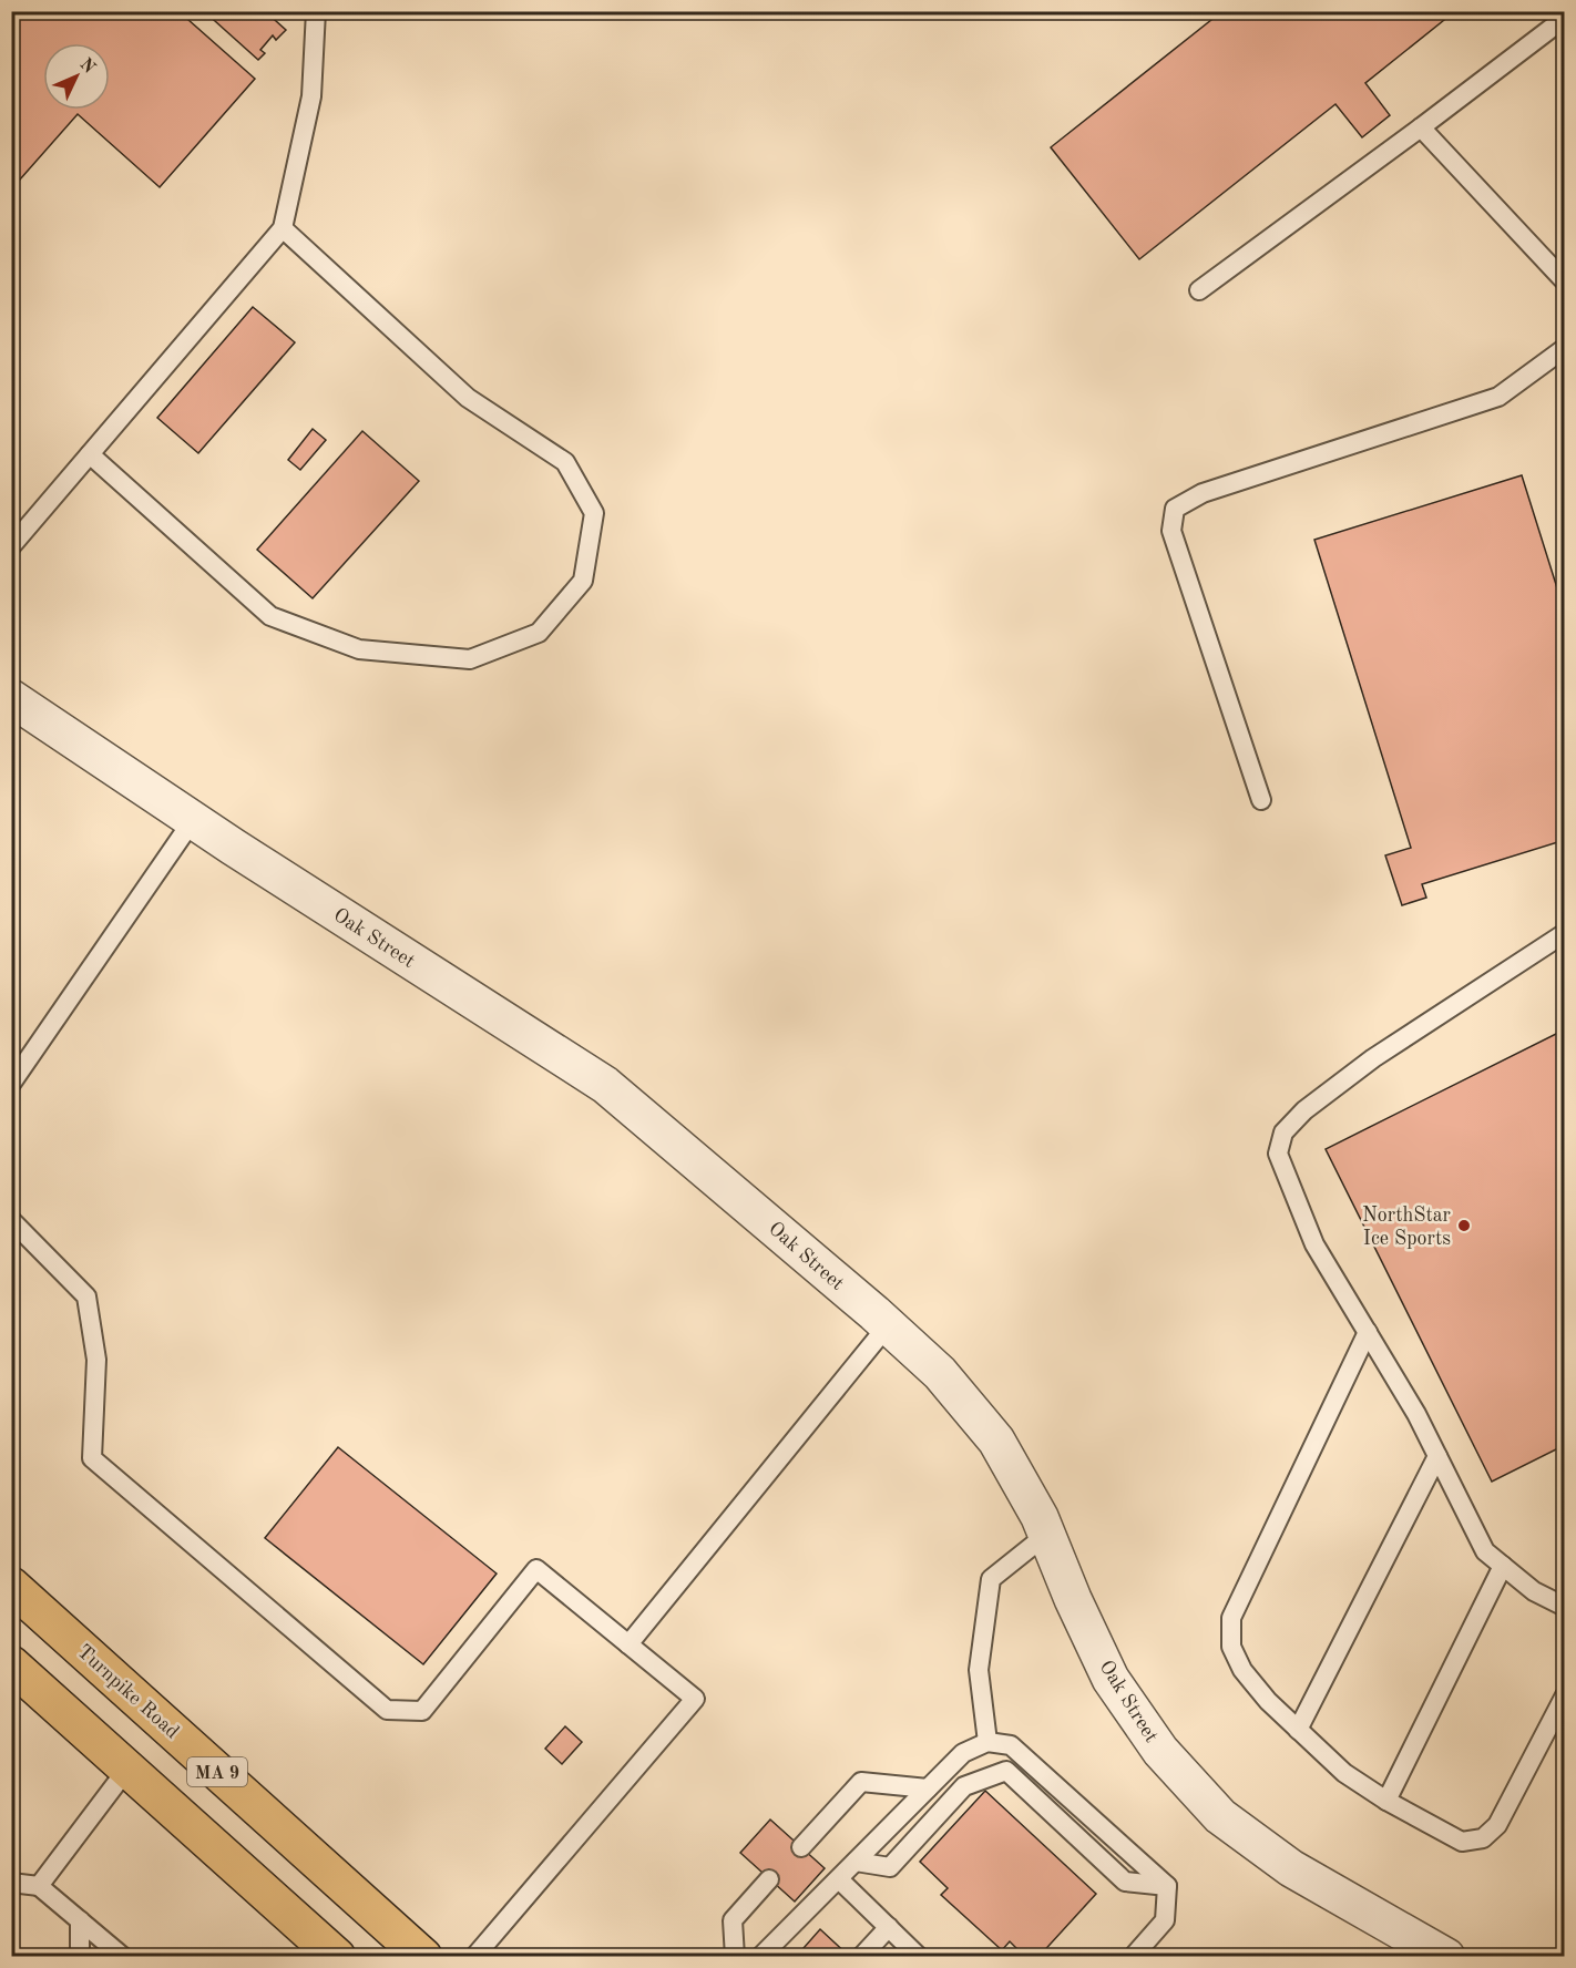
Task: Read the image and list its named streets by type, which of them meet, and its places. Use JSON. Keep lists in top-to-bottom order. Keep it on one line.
{"streets":{"highway":["Turnpike Road","MA 9"],"street":["Oak Street"]},"places":["NorthStar Ice Sports"],"north":"top right"}
